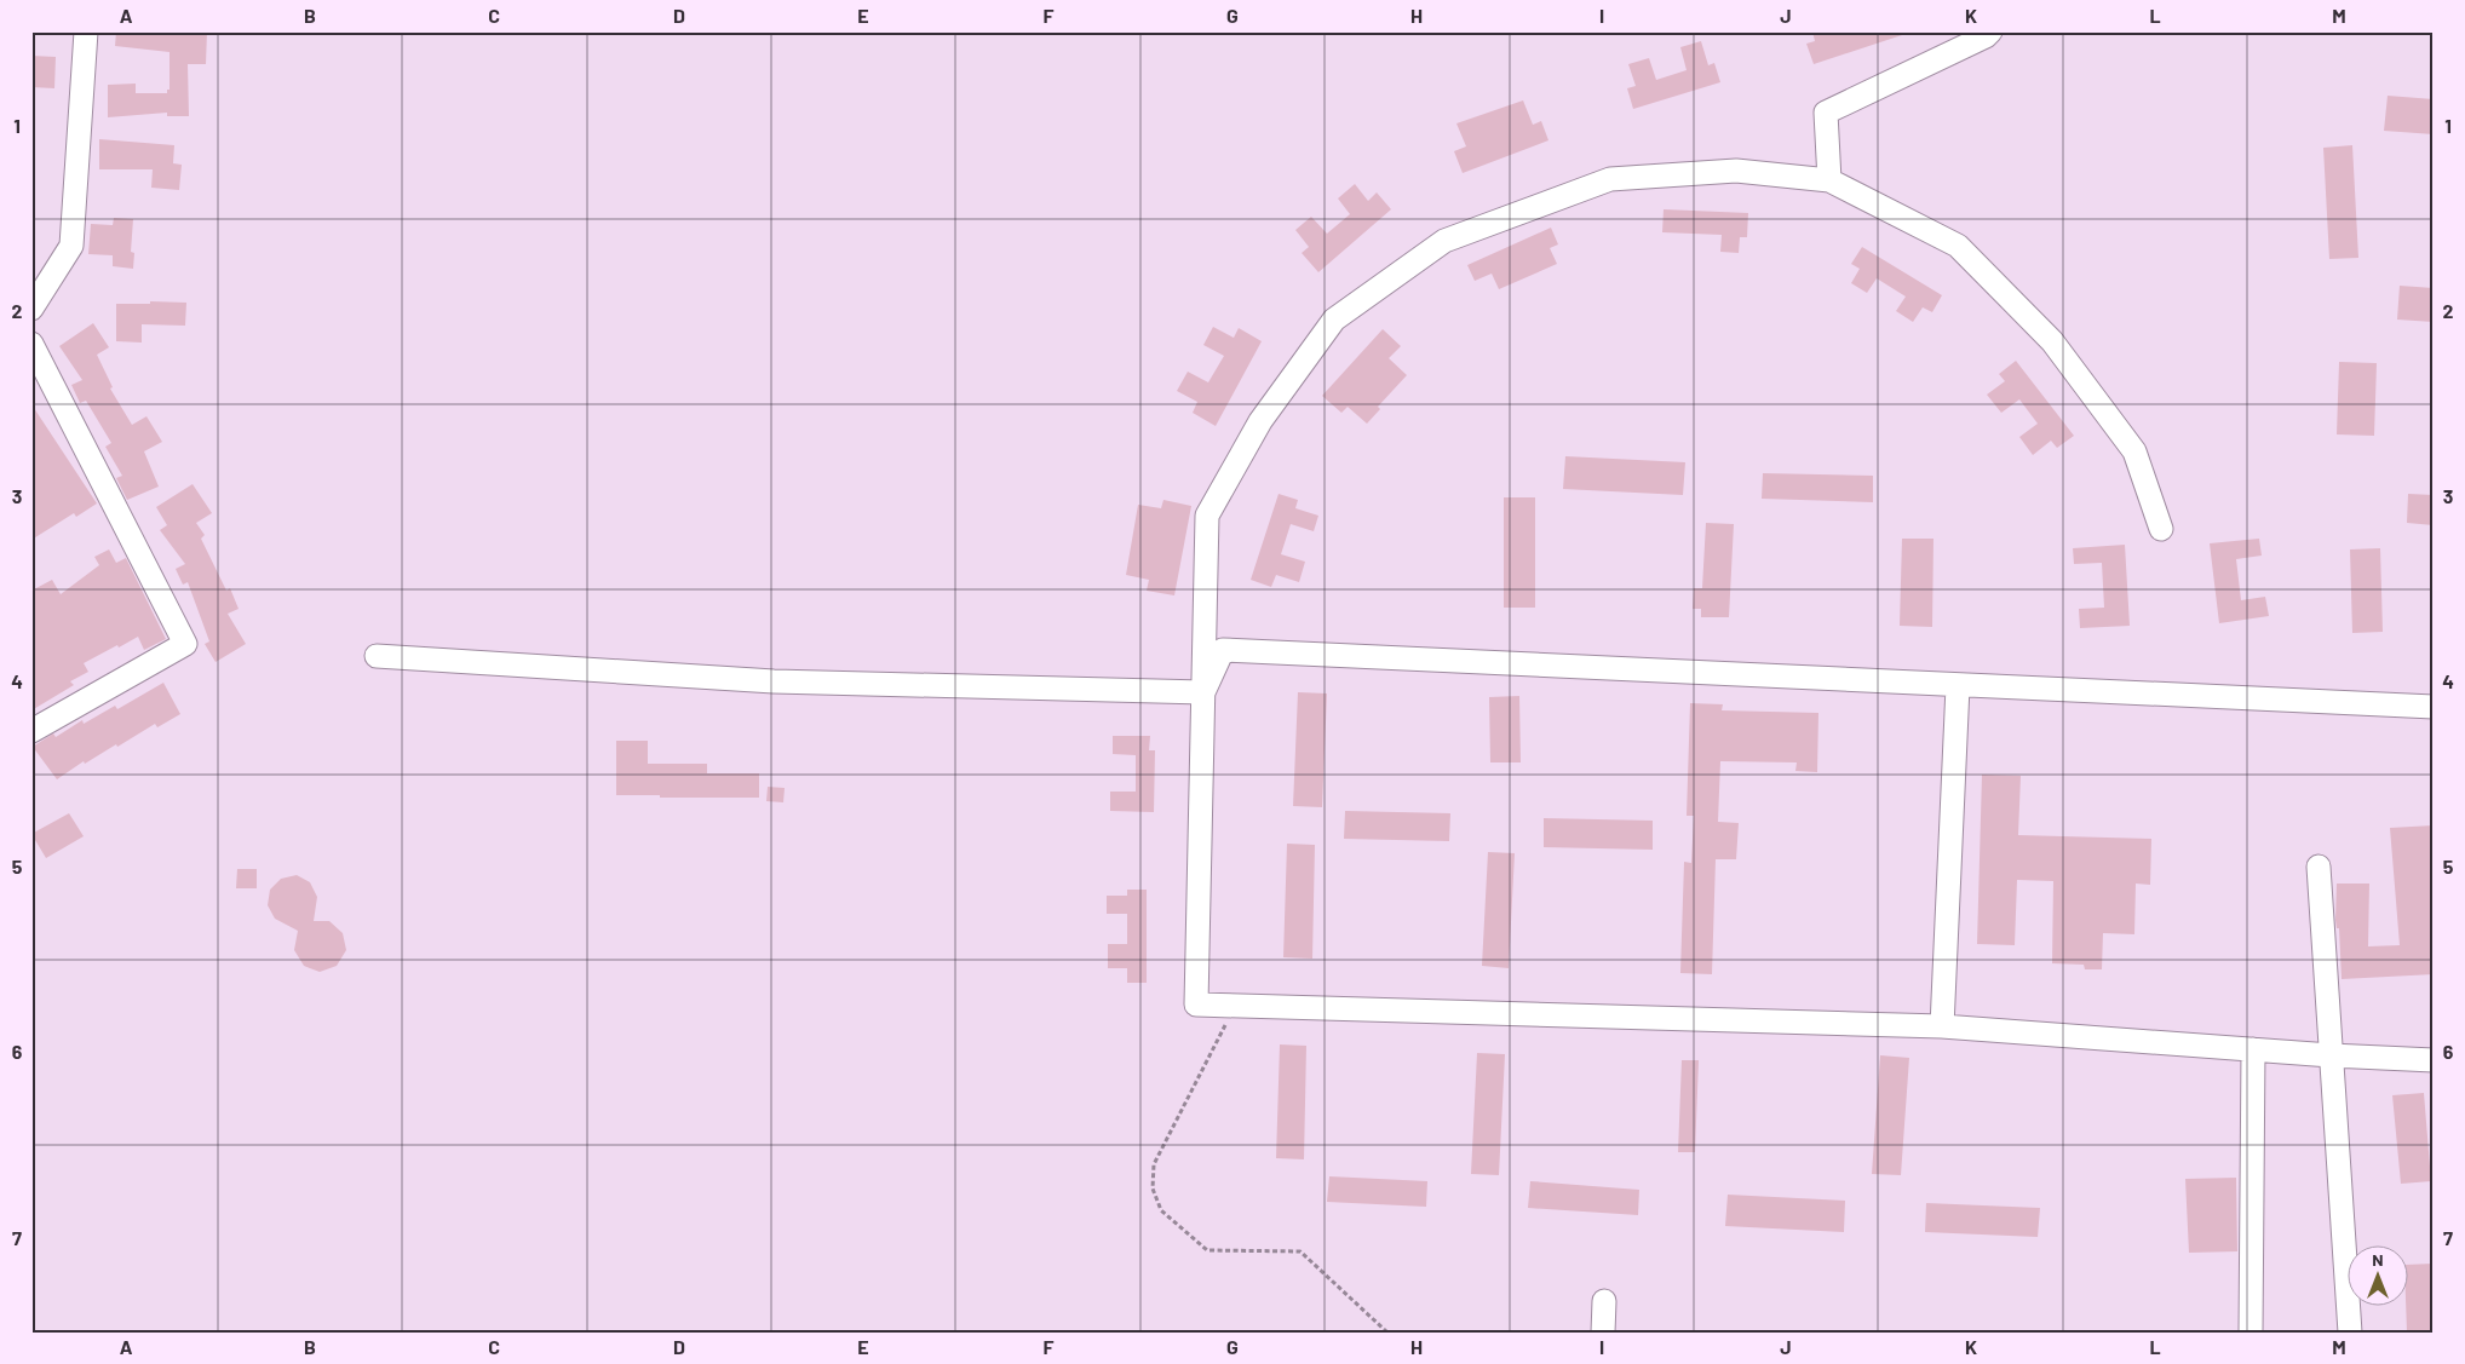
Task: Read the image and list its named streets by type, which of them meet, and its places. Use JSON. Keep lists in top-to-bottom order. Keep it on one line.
{"north":"top","grid":{"columns":["A","B","C","D","E","F","G","H","I","J","K","L","M"],"rows":["1","2","3","4","5","6","7"]}}
